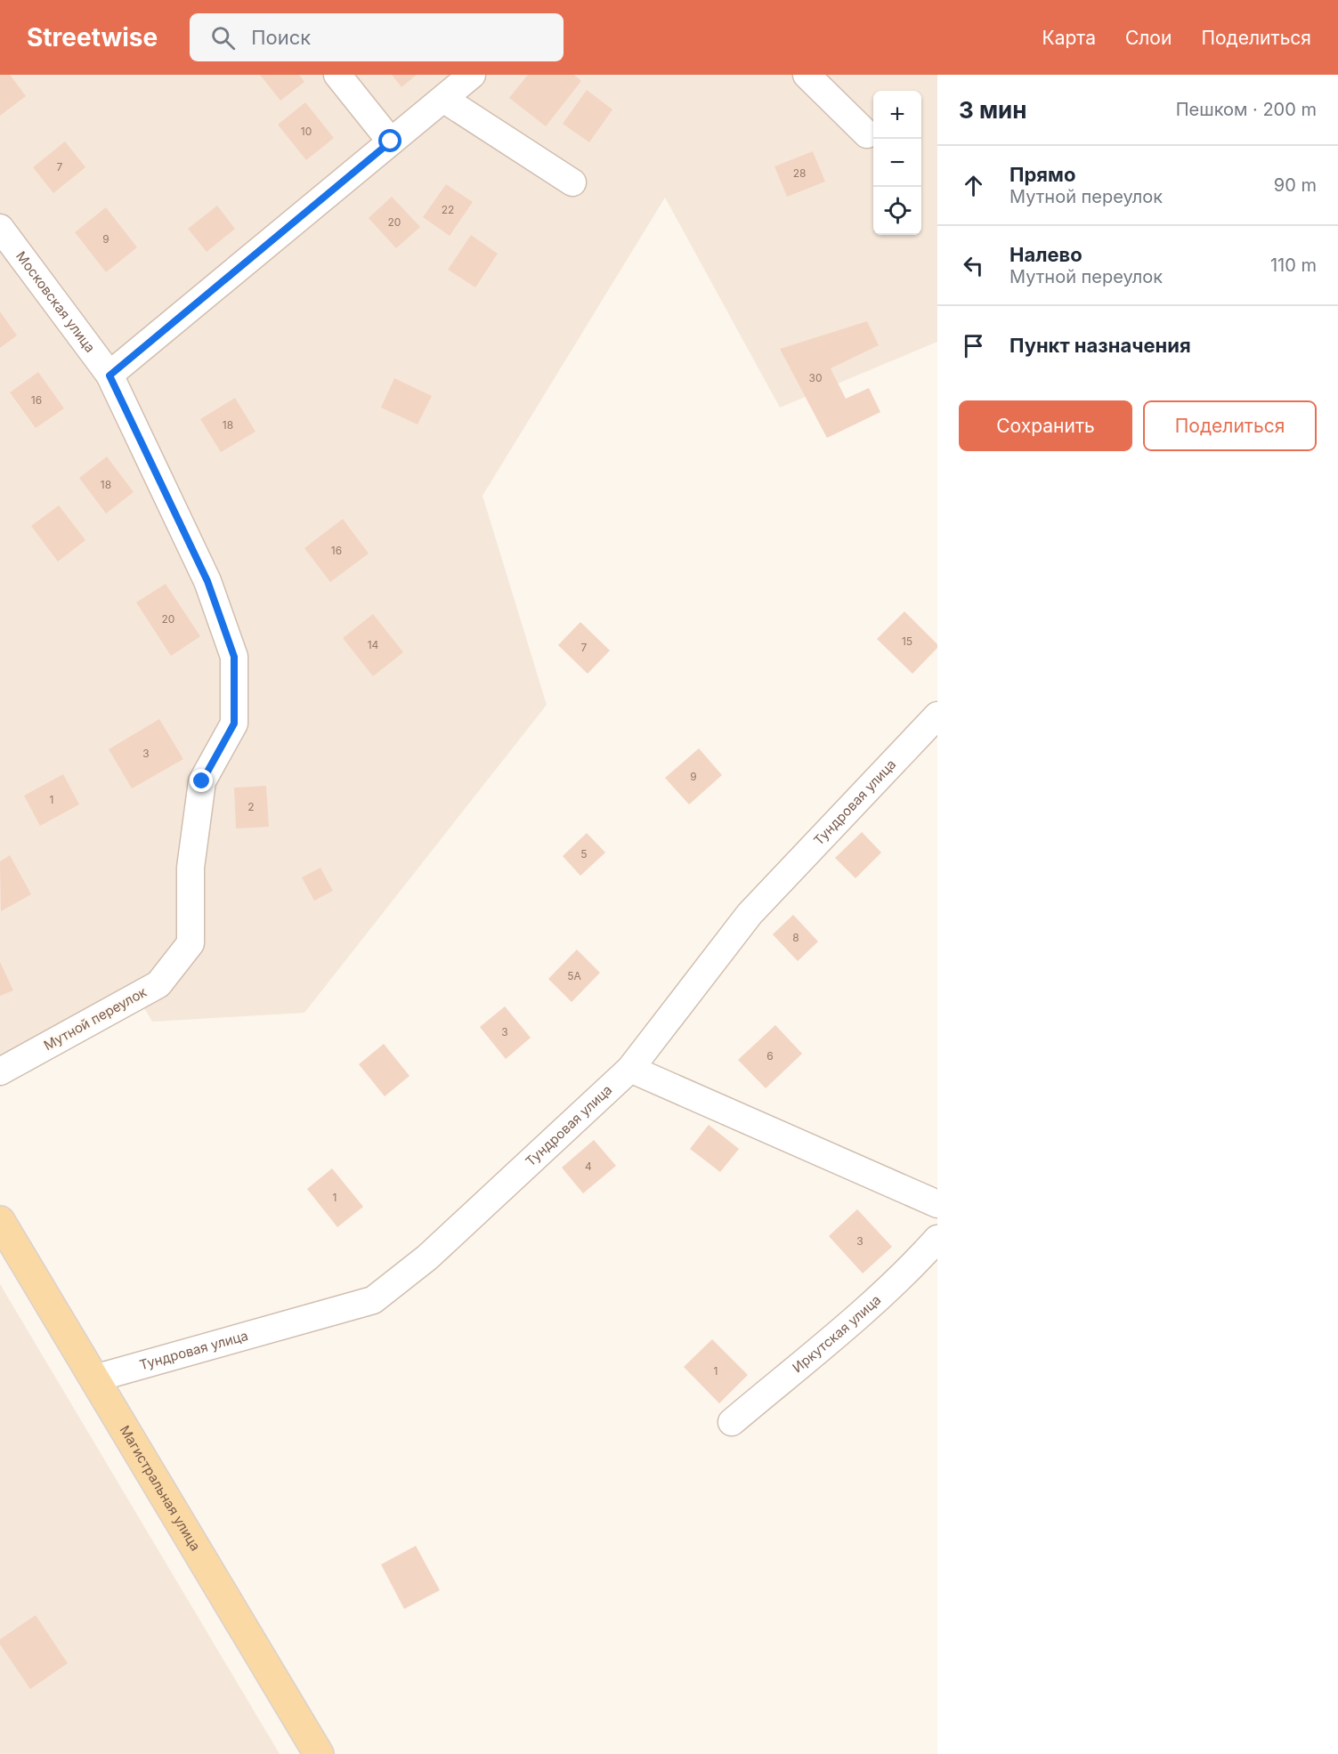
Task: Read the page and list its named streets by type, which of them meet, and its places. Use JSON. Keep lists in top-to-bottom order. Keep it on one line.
{"streets":{"main road":["Магистральная улица"],"street":["Московская улица","Тундровая улица","Мутной переулок","Иркутская улица"]},"crossings":[["Московская улица","Мутной переулок"],["Тундровая улица","Магистральная улица"]],"house_numbers":["10","7","28","22","20","9","30","16","18","18","16","20","15","14","7","3","9","1","2","5","8","5А","3","6","4","1","3","1"],"page":{"header":"Streetwise","search":"Поиск","nav":["Карта","Слои","Поделиться"],"heading":["3 мин","Пешком · 200 m"],"map_buttons":["+","−"],"list":[["Прямо","Мутной переулок","90 m"],["Налево","Мутной переулок","110 m"],"Пункт назначения"],"buttons":["Сохранить","Поделиться"]}}
